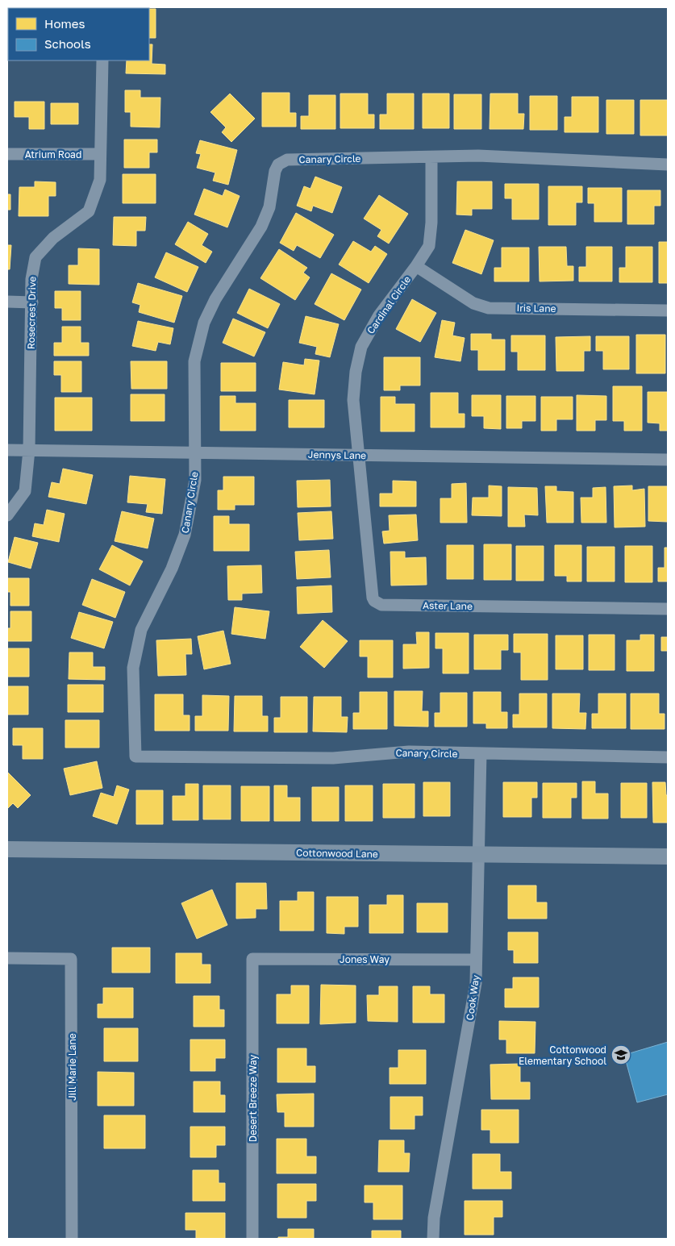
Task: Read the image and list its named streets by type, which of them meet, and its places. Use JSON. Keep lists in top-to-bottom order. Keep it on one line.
{"streets":{"main road":["Cottonwood Lane"],"street":["Atrium Road","Canary Circle","Cardinal Circle","Iris Lane","Rosecrest Drive","Jennys Lane","Aster Lane","Jones Way","Cook Way","Jill Marie Lane","Desert Breeze Way"]},"crossings":[["Atrium Road","Rosecrest Drive"],["Canary Circle","Cardinal Circle"],["Canary Circle","Jennys Lane"],["Canary Circle","Cook Way"],["Cardinal Circle","Iris Lane"],["Cardinal Circle","Jennys Lane"],["Cardinal Circle","Aster Lane"],["Rosecrest Drive","Jennys Lane"],["Jennys Lane","Aster Lane"],["Cottonwood Lane","Cook Way"],["Jones Way","Cook Way"],["Jones Way","Desert Breeze Way"]],"places":{"school or university":["Cottonwood Elementary School"]},"legend":["Homes","Schools"]}
